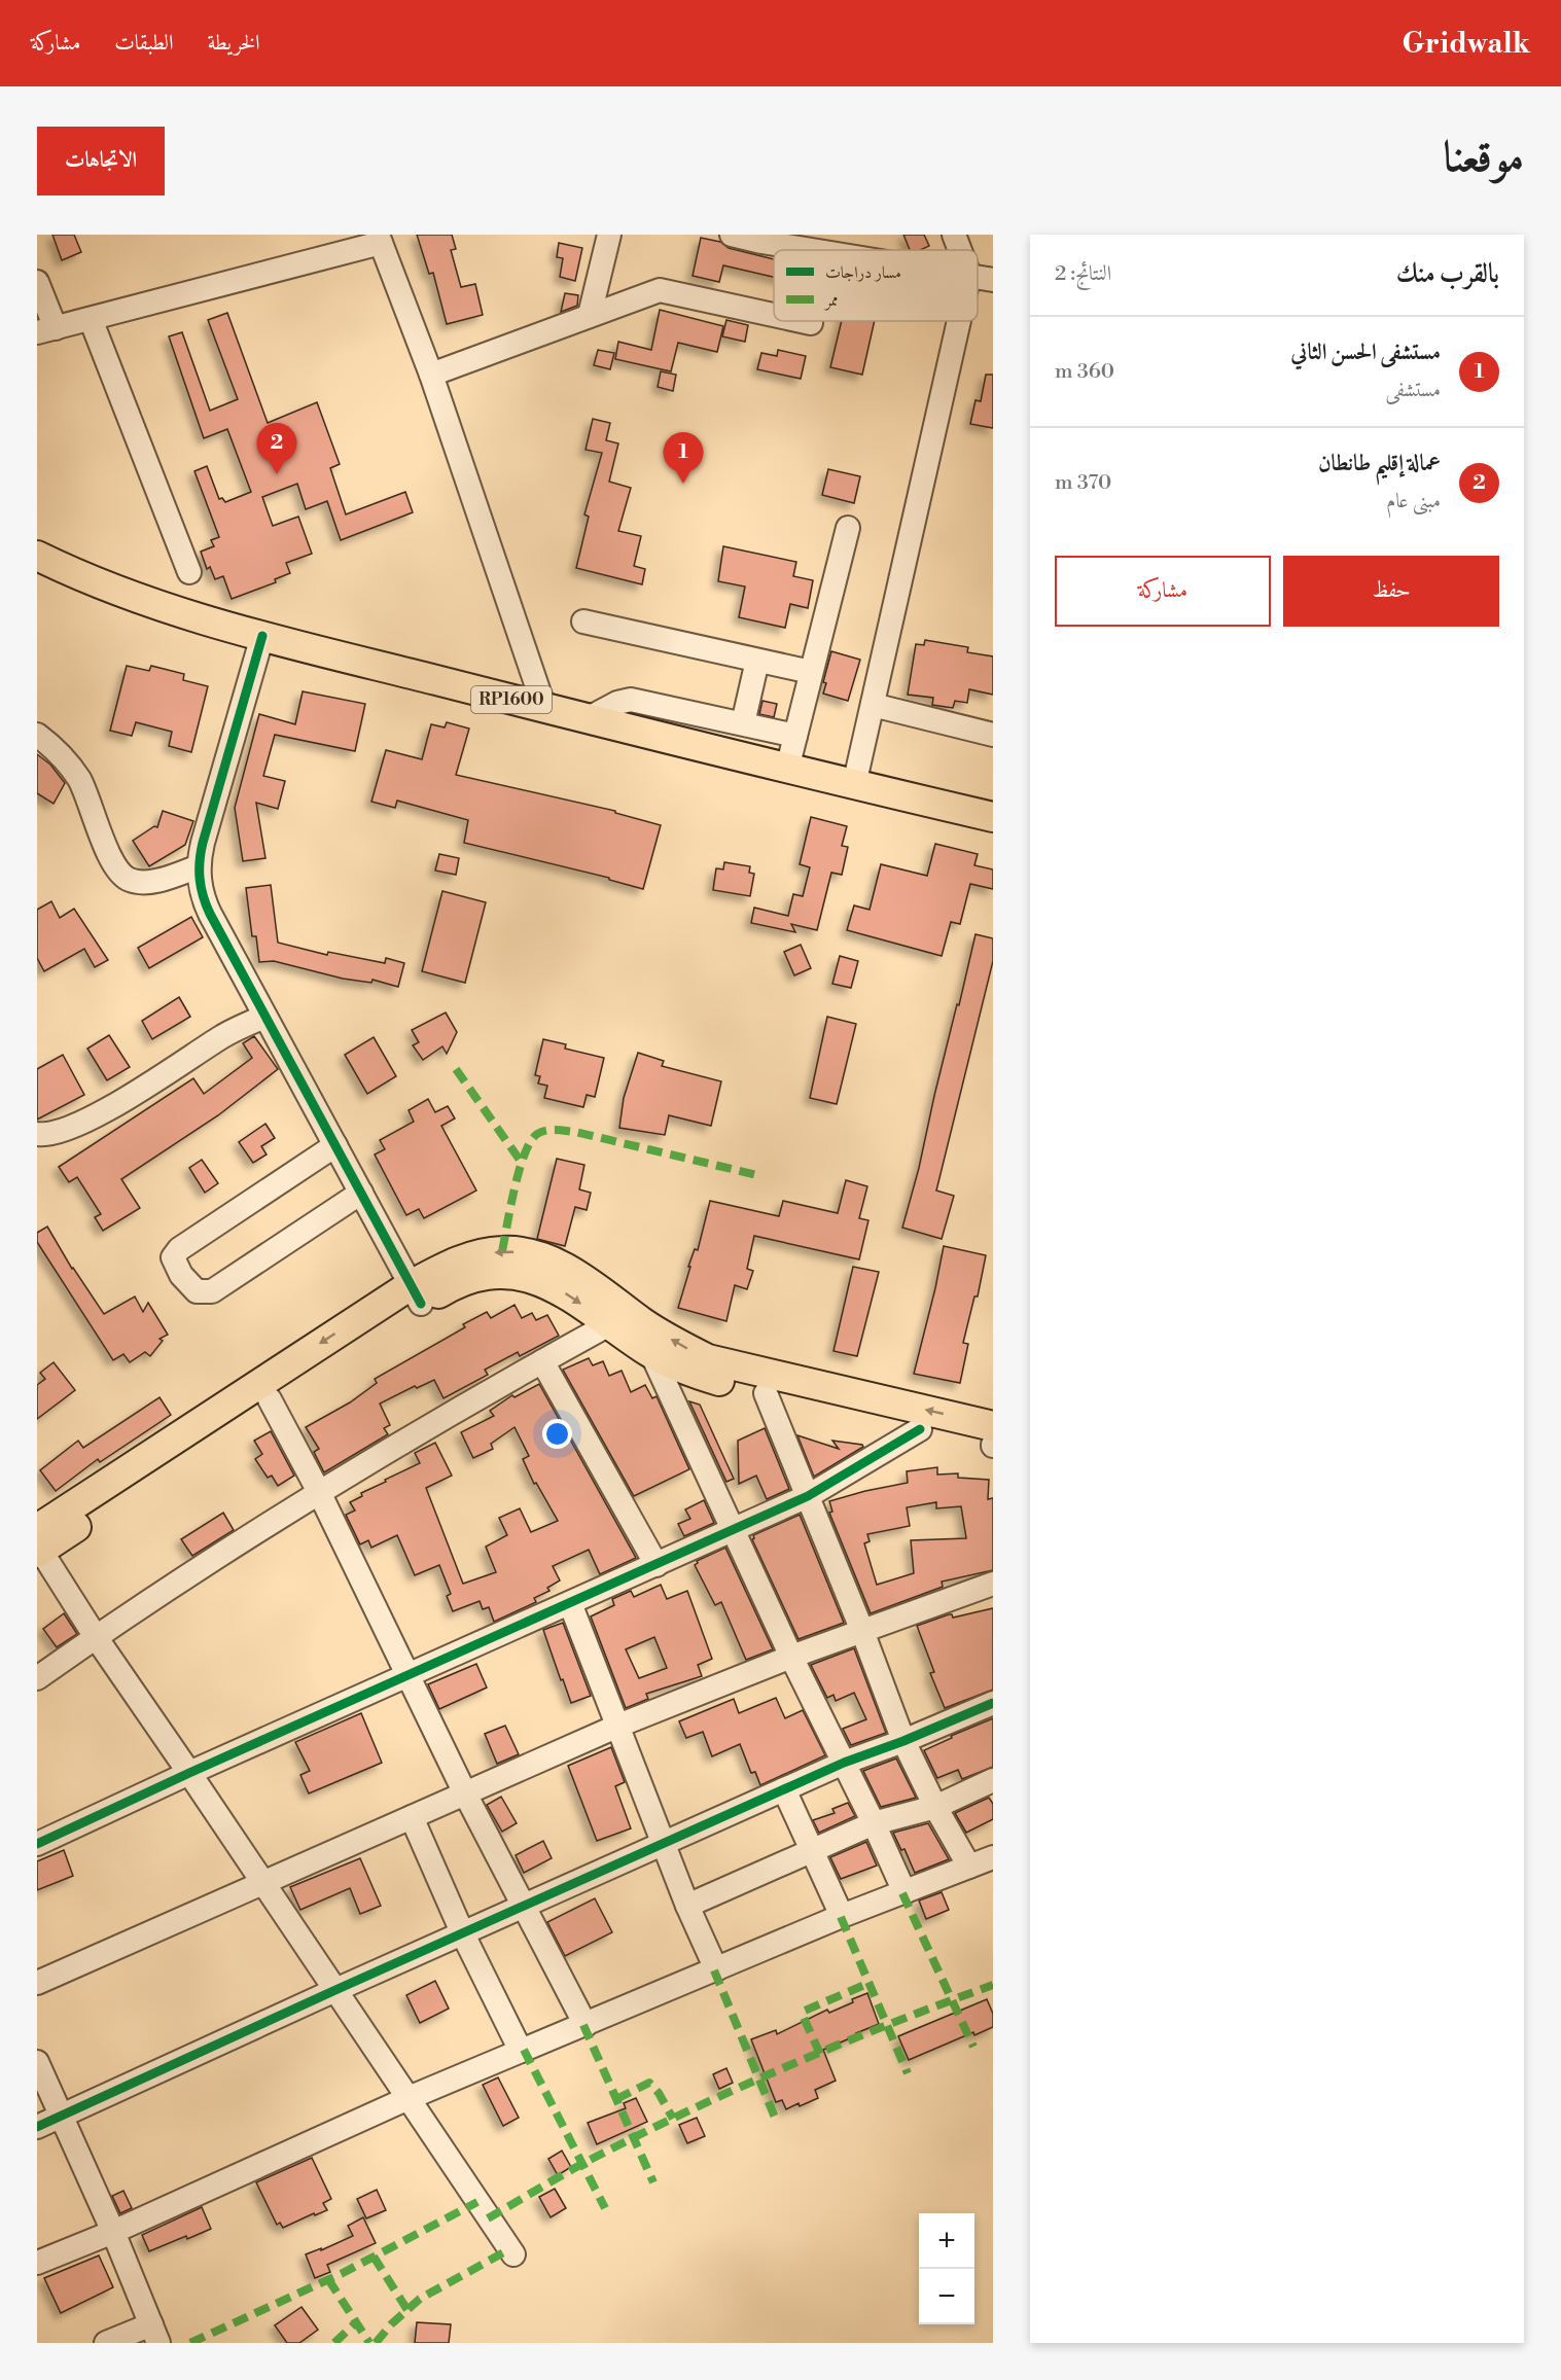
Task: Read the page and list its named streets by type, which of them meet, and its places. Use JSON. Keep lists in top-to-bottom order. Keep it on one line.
{"streets":{"main road":["RP1600"]},"legend":["مسار دراجات","ممر"],"page":{"header":"Gridwalk","nav":["الخريطة","الطبقات","مشاركة"],"title":"موقعنا","buttons":["الاتجاهات",["حفظ","مشاركة"]],"heading":["بالقرب منك","النتائج: 2"],"list":[{"mark":"1","name":"مستشفى الحسن الثاني","note":"مستشفى","value":"360 m"},{"mark":"2","name":"عمالة إقليم طانطان","note":"مبنى عام","value":"370 m"}],"pins":["2","1"],"map_buttons":["+","−"]}}
